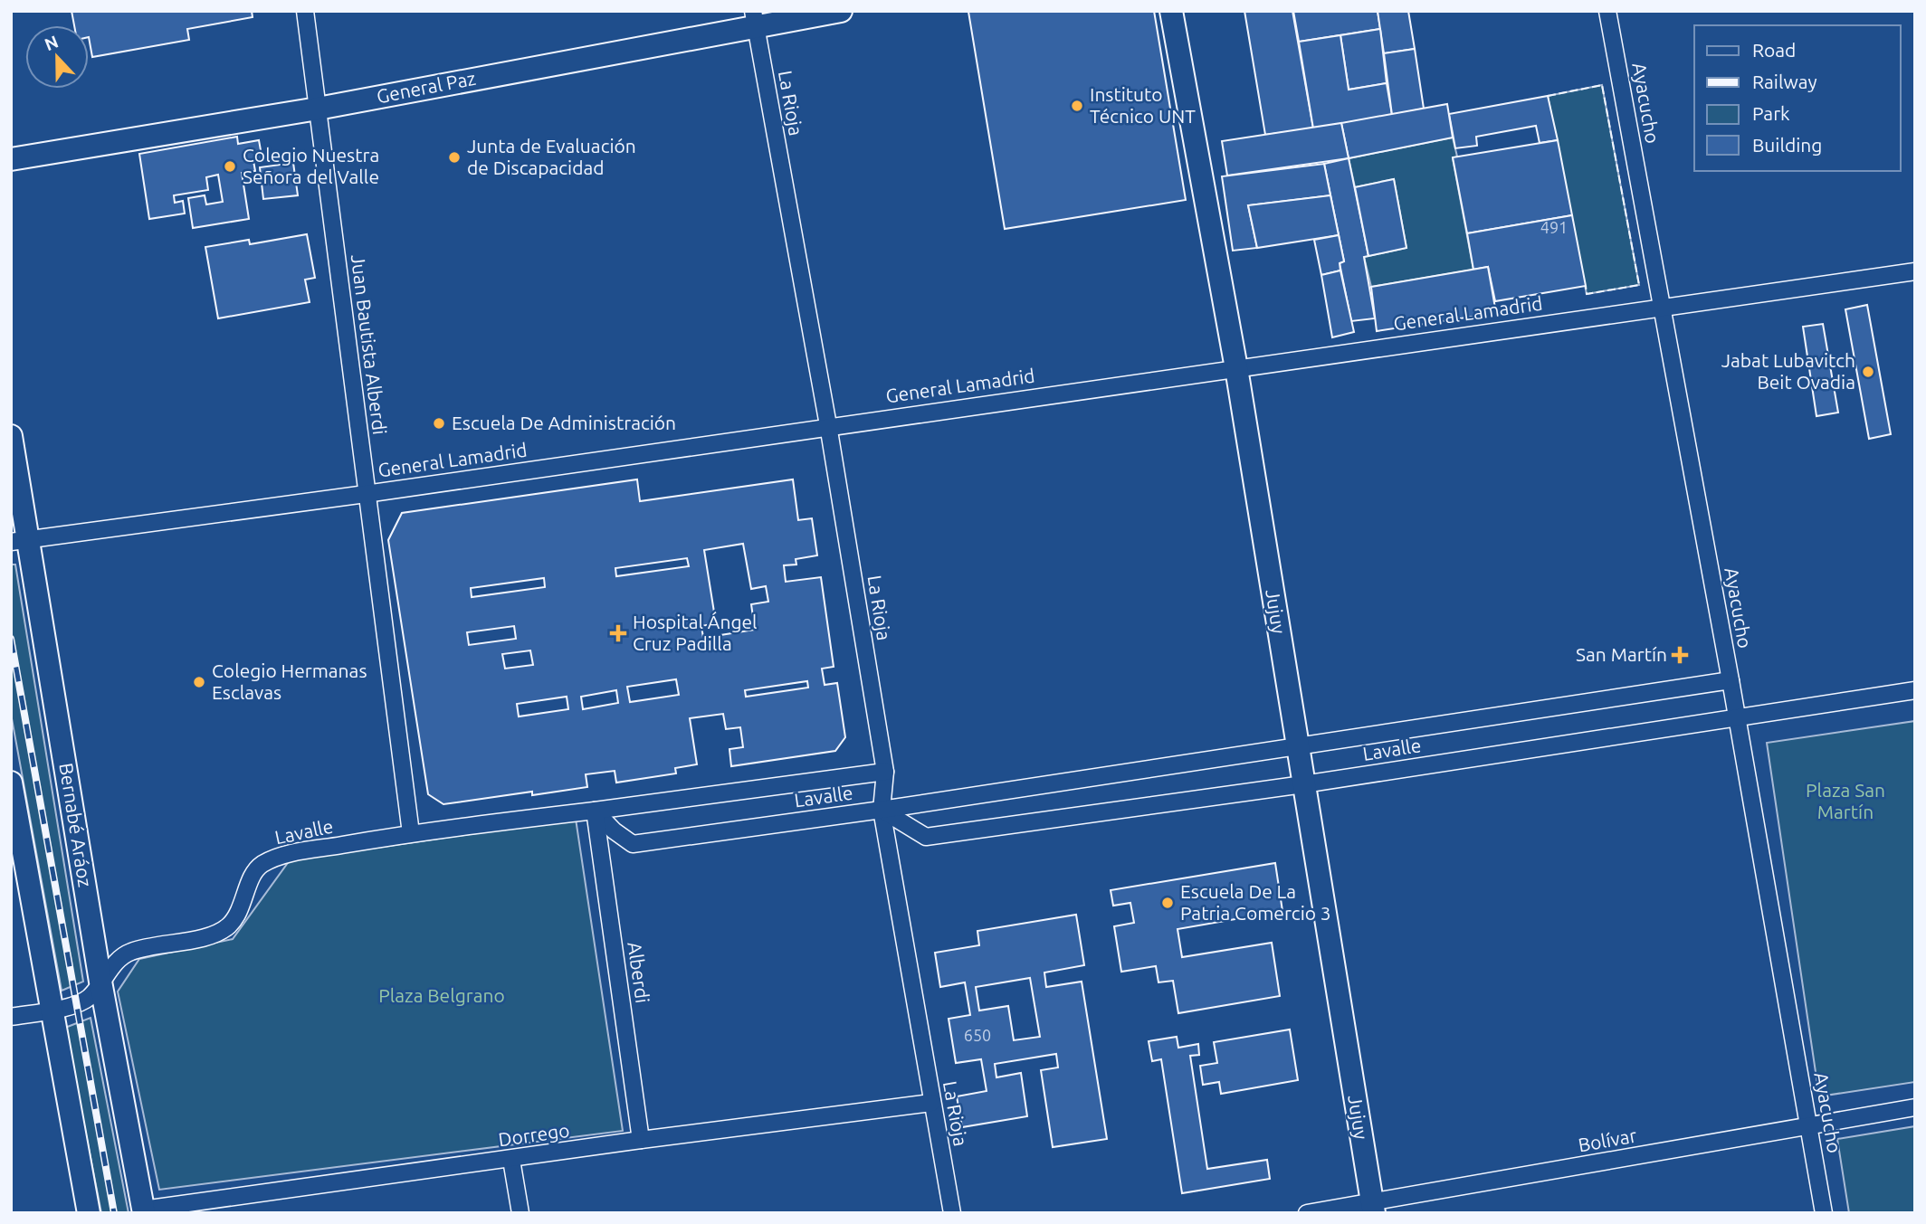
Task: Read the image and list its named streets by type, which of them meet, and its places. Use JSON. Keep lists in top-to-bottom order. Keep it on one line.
{"streets":{"street":["General Paz","La Rioja","Ayacucho","General Lamadrid","Juan Bautista Alberdi","Jujuy","Lavalle","Bernabé Aráoz","Alberdi","Dorrego","Bolívar"]},"crossings":[["General Paz","La Rioja"],["General Paz","Juan Bautista Alberdi"],["La Rioja","General Lamadrid"],["La Rioja","Lavalle"],["La Rioja","Dorrego"],["Ayacucho","General Lamadrid"],["Ayacucho","Lavalle"],["Ayacucho","Bolívar"],["General Lamadrid","Juan Bautista Alberdi"],["General Lamadrid","Jujuy"],["General Lamadrid","Bernabé Aráoz"],["Juan Bautista Alberdi","Lavalle"],["Jujuy","Lavalle"],["Jujuy","Bolívar"],["Lavalle","Bernabé Aráoz"],["Lavalle","Alberdi"],["Bernabé Aráoz","Dorrego"],["Alberdi","Dorrego"]],"parks":["Plaza San Martín","Plaza Belgrano"],"places":{"other":["Instituto Técnico UNT","Junta de Evaluación de Discapacidad","Colegio Nuestra Señora del Valle","Jabat Lubavitch Beit Ovadia","Escuela De Administración","Colegio Hermanas Esclavas","Escuela De La Patria Comercio 3"],"health":["Hospital Ángel Cruz Padilla","San Martín"]},"house_numbers":["491","650"],"legend":["Road","Railway","Park","Building"],"north":"top"}
